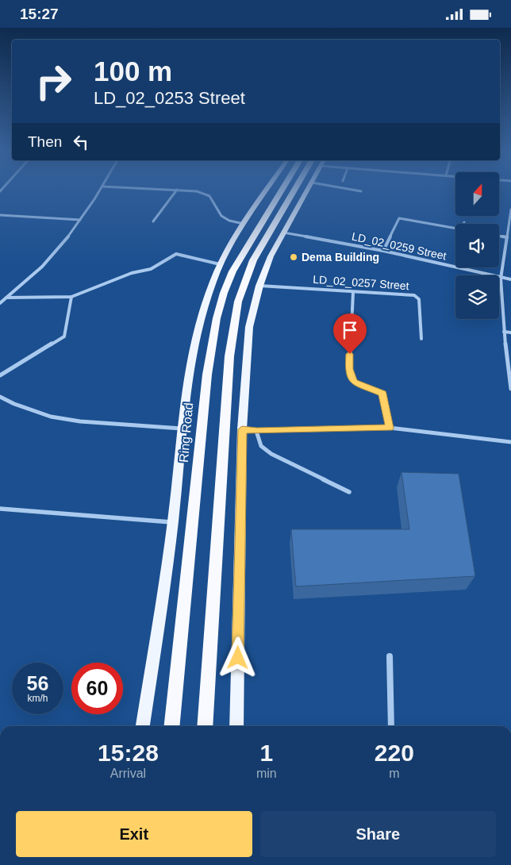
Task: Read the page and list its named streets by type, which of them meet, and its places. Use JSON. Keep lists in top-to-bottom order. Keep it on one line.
{"streets":{"highway":["Ring Road"],"street":["LD_02_0259 Street","LD_02_0257 Street"]},"places":["Dema Building"],"north":"top","page":{"status":"15:27","turn":["100 m","LD_02_0253 Street"],"then":"Then","speed":"56 km/h","limit":"60","eta":["15:28","Arrival","1","min","220","m"],"buttons":["Exit","Share"]}}
